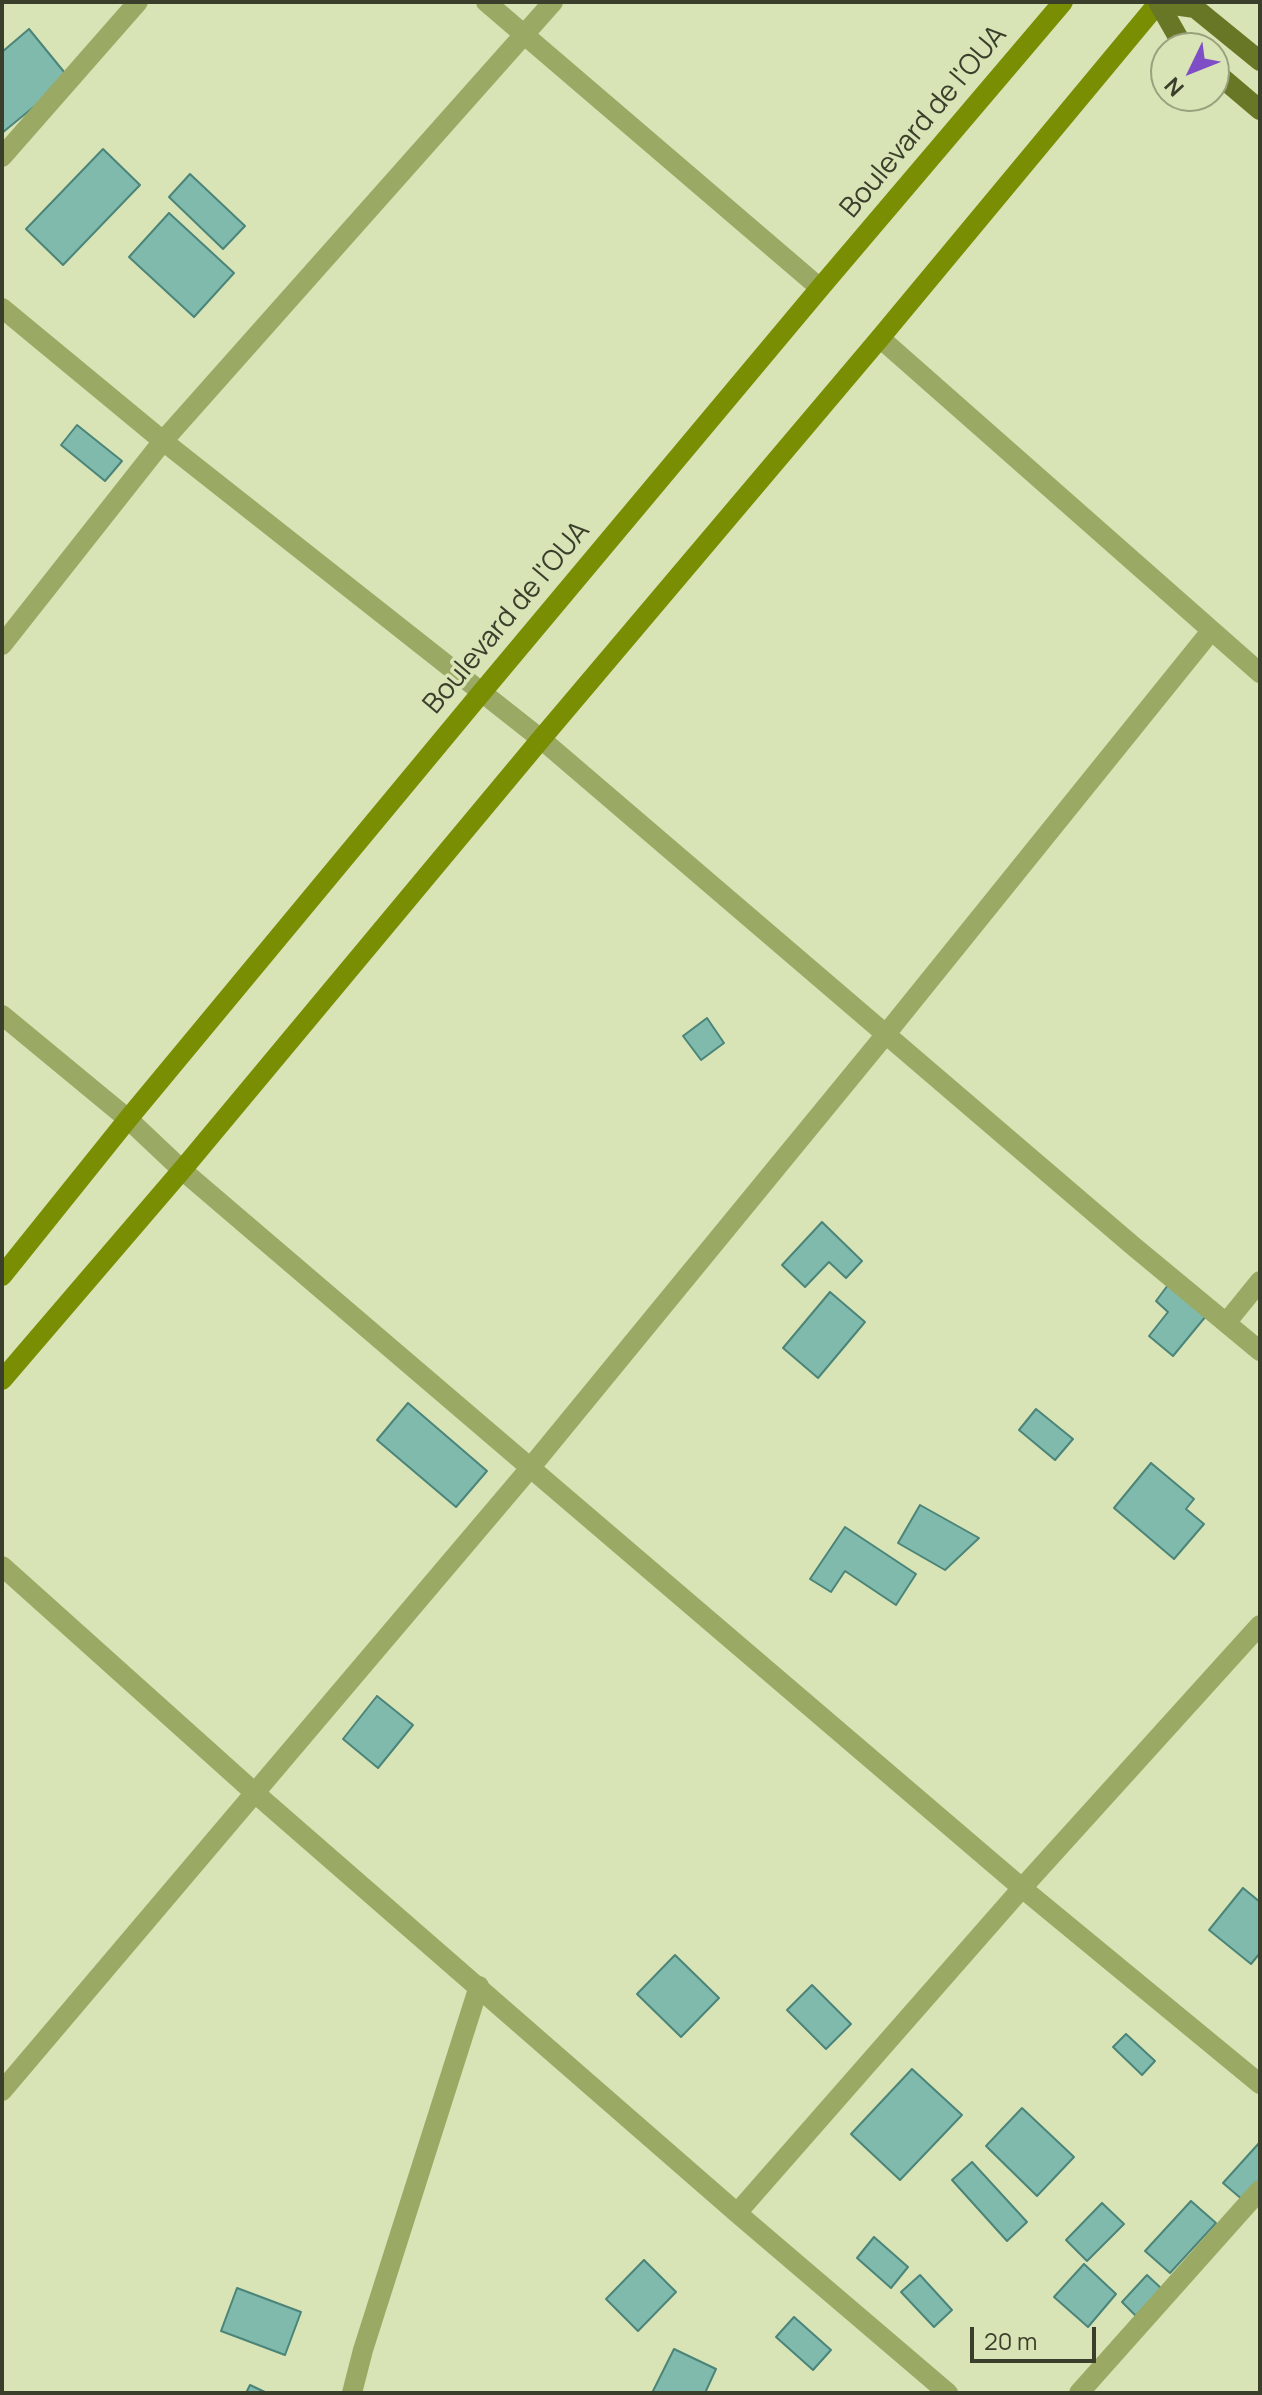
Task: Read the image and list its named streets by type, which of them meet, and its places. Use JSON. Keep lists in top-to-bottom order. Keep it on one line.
{"streets":{"main road":["Boulevard de l'OUA"]},"scale_bar":"20 m","north":"bottom left"}
